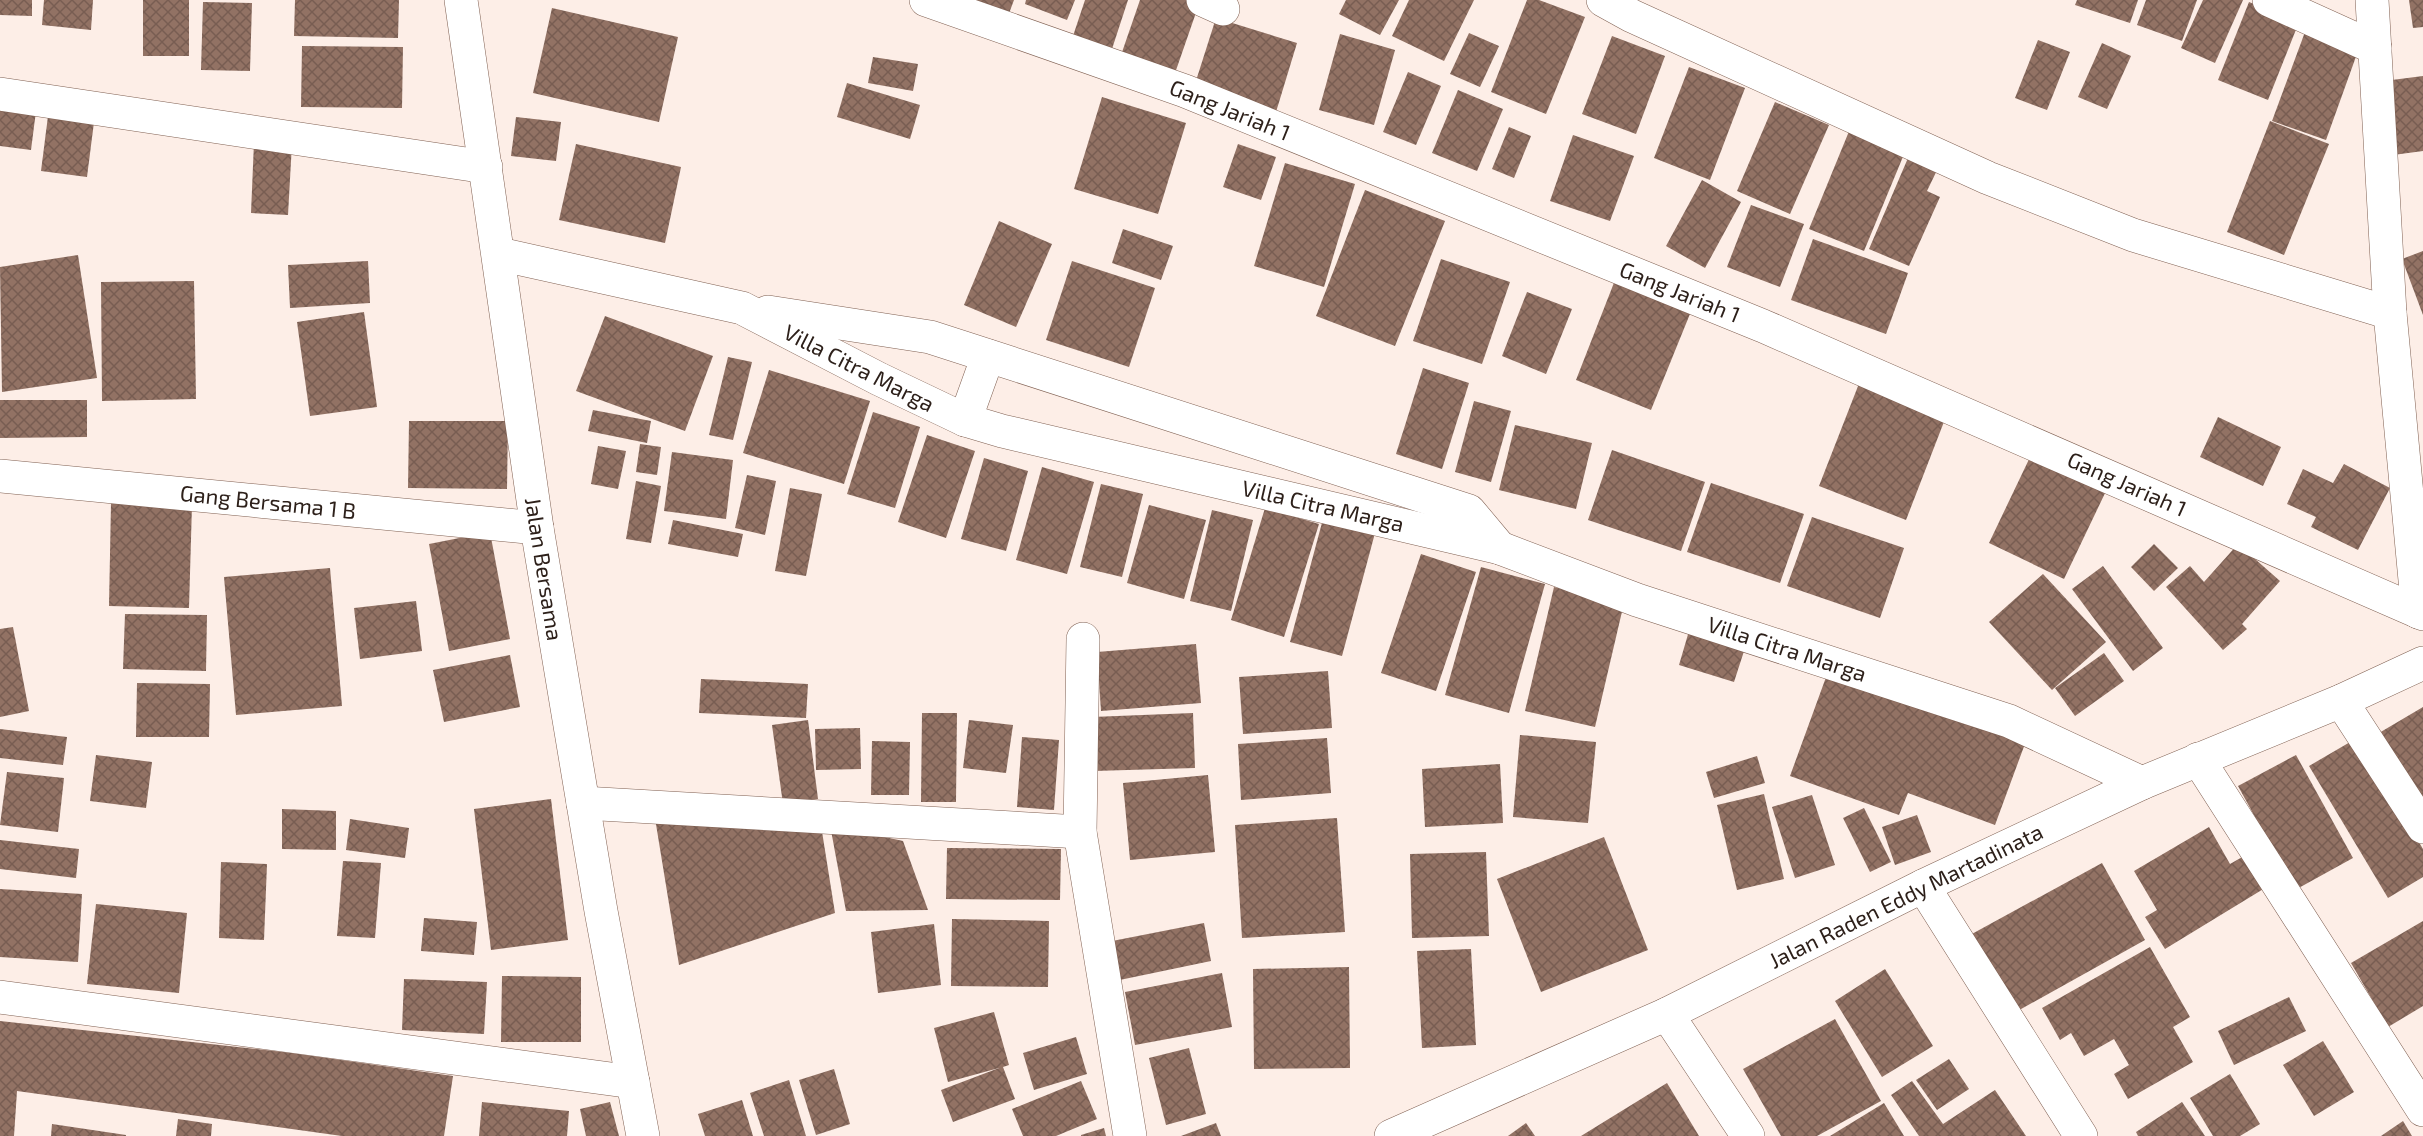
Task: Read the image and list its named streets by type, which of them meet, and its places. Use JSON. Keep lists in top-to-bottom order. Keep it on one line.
{"streets":{"street":["Gang Jariah 1","Villa Citra Marga","Gang Bersama 1 B","Jalan Bersama","Jalan Raden Eddy Martadinata"]},"crossings":[["Villa Citra Marga","Jalan Bersama"],["Villa Citra Marga","Jalan Raden Eddy Martadinata"],["Gang Bersama 1 B","Jalan Bersama"]]}
